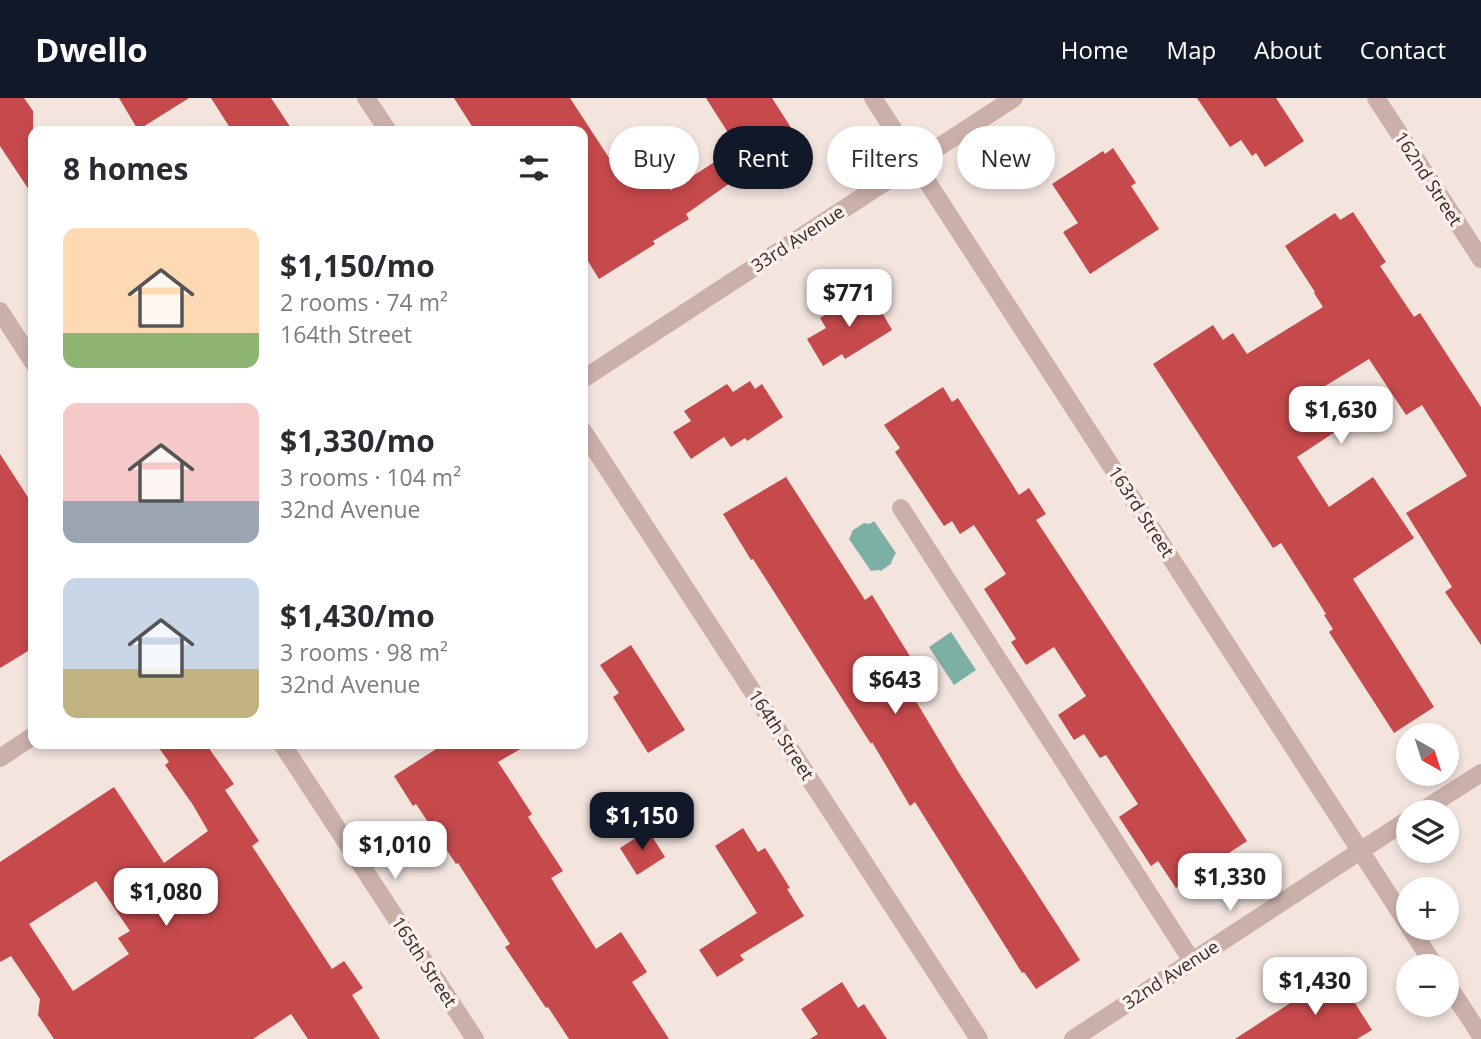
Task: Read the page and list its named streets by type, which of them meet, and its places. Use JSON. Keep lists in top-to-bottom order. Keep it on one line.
{"streets":{"street":["162nd Street","33rd Avenue","163rd Street","164th Street","165th Street","32nd Avenue"]},"crossings":[["163rd Street","32nd Avenue"]],"north":"bottom right","page":{"header":"Dwello","nav":["Home","Map","About","Contact"],"chip":["Buy","Rent","Filters","New"],"heading":"8 homes","list":[{"name":"$1,150/mo","note":"2 rooms · 74 m² · 164th Street"},{"name":"$1,330/mo","note":"3 rooms · 104 m² · 32nd Avenue"},{"name":"$1,430/mo","note":"3 rooms · 98 m² · 32nd Avenue"}],"price":["$771","$1,630","$643","$1,150","$1,010","$1,330","$1,080","$1,430"],"map_buttons":["+","−"]}}
